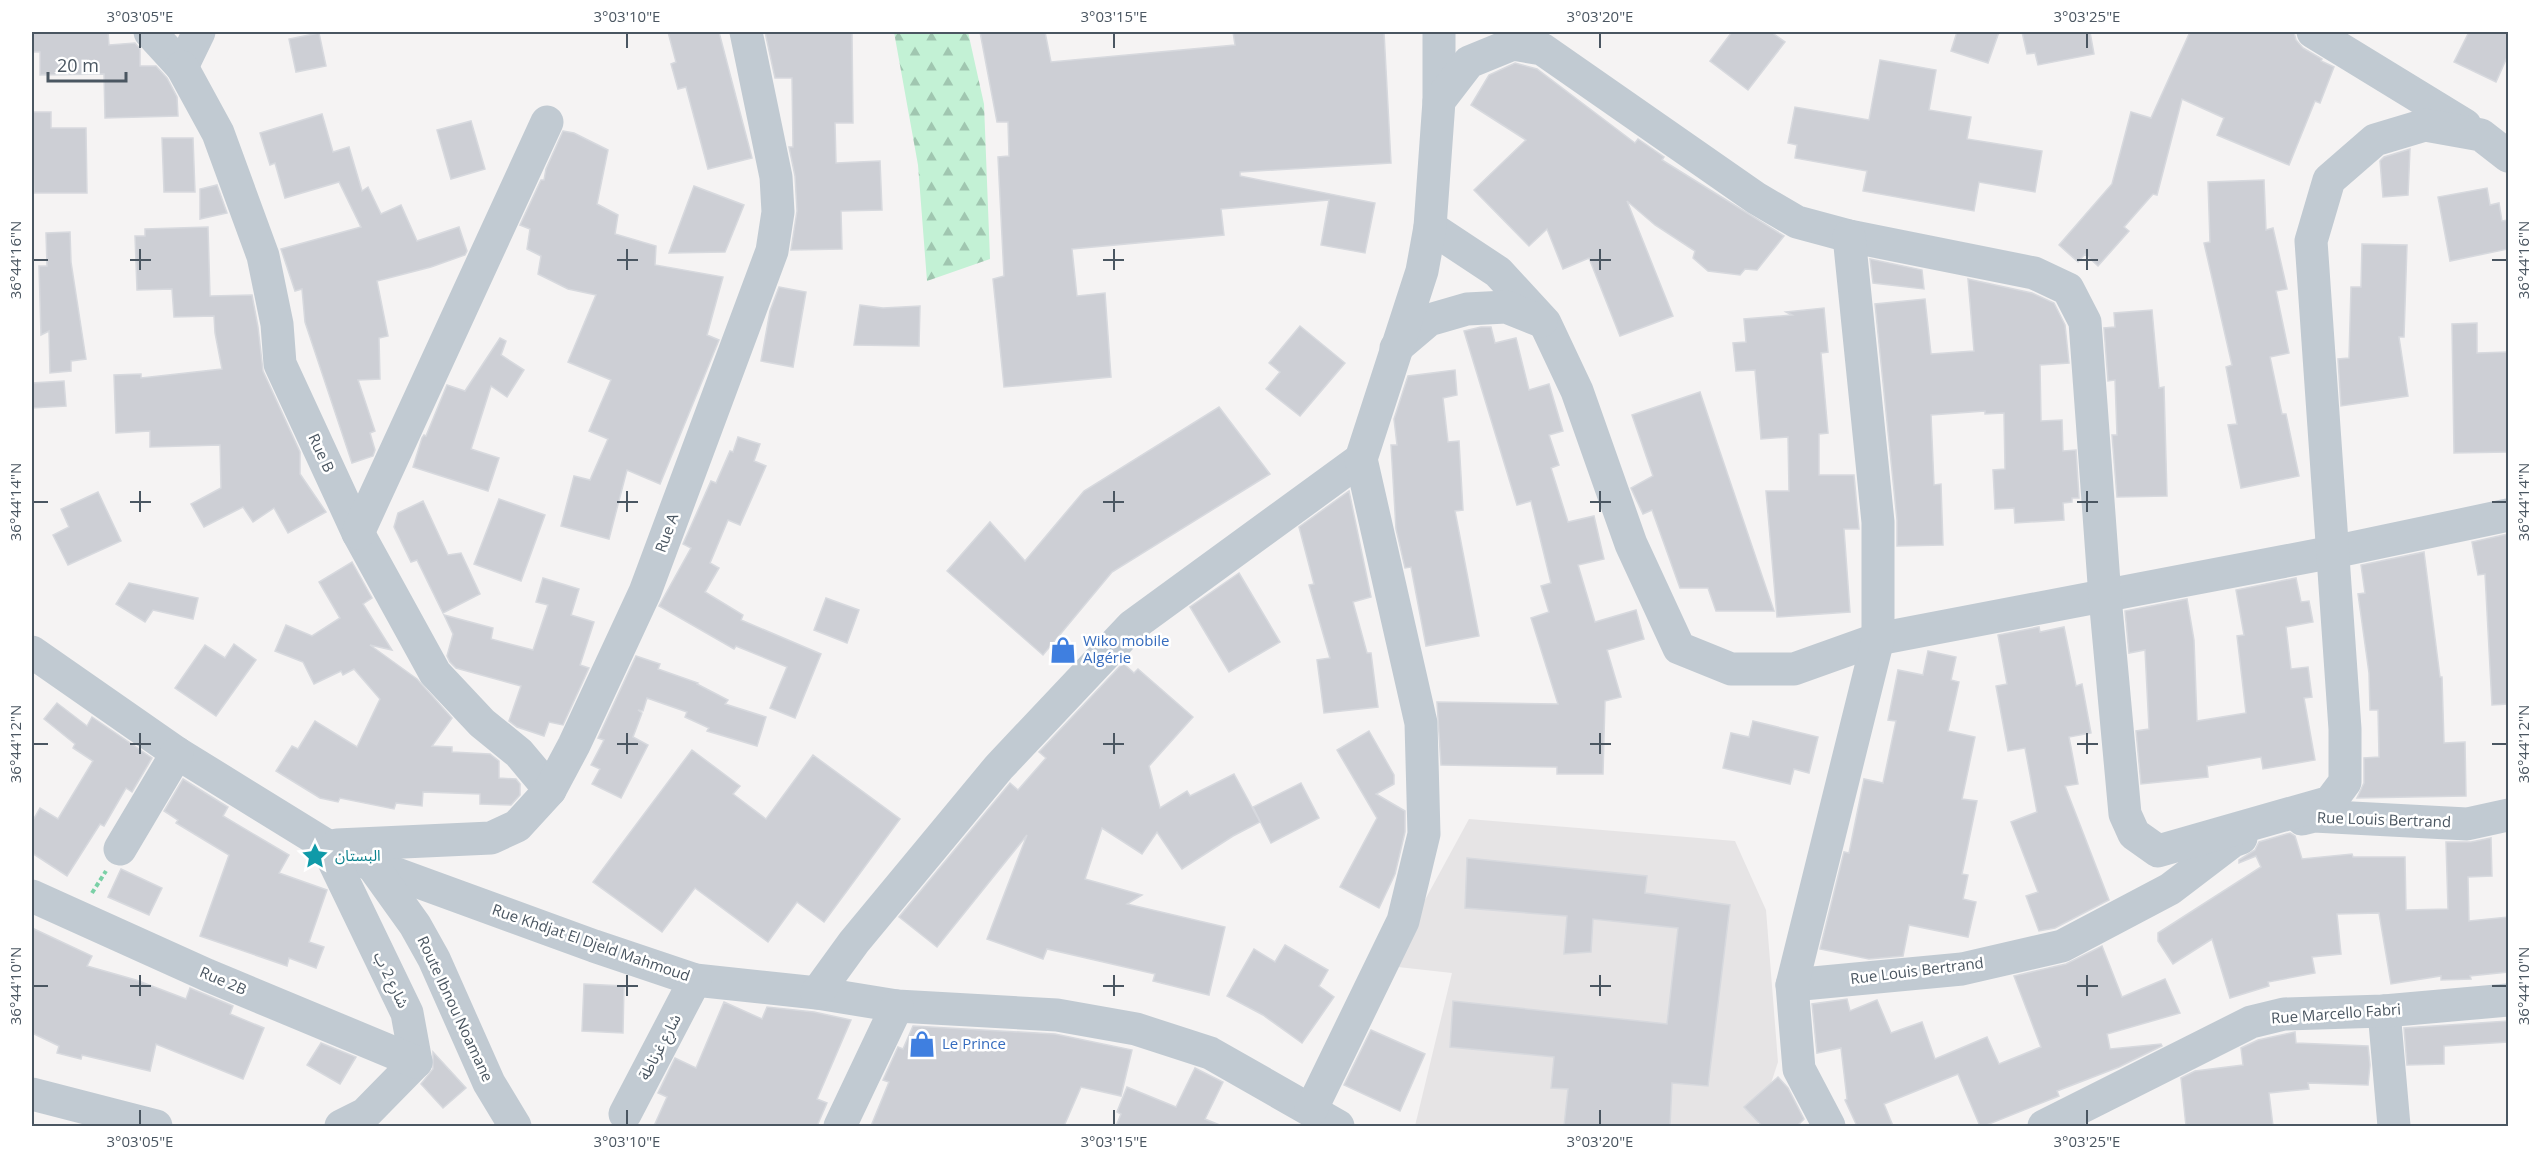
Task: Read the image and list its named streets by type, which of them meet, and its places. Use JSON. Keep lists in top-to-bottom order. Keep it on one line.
{"streets":{"street":["Rue B","Rue A","Rue Louis Bertrand","Rue Khdjat El Djeld Mahmoud","شارع 2 ب","Rue 2B","Route Ibnou Noamane","Rue Marcello Fabri","شارع غرناطة"]},"crossings":[["Rue B","Rue A"],["Rue A","Rue Khdjat El Djeld Mahmoud"],["Rue A","شارع 2 ب"],["Rue Khdjat El Djeld Mahmoud","شارع 2 ب"],["Rue Khdjat El Djeld Mahmoud","Route Ibnou Noamane"],["Rue Khdjat El Djeld Mahmoud","شارع غرناطة"],["شارع 2 ب","Rue 2B"]],"places":{"shop":["Wiko mobile Algérie","Le Prince"],"place":["البستان"]},"scale_bar":"20 m","coordinates":["3°03'05\"E","3°03'10\"E","3°03'15\"E","3°03'20\"E","3°03'25\"E","36°44'16\"N","36°44'14\"N","36°44'12\"N","36°44'10\"N"]}
